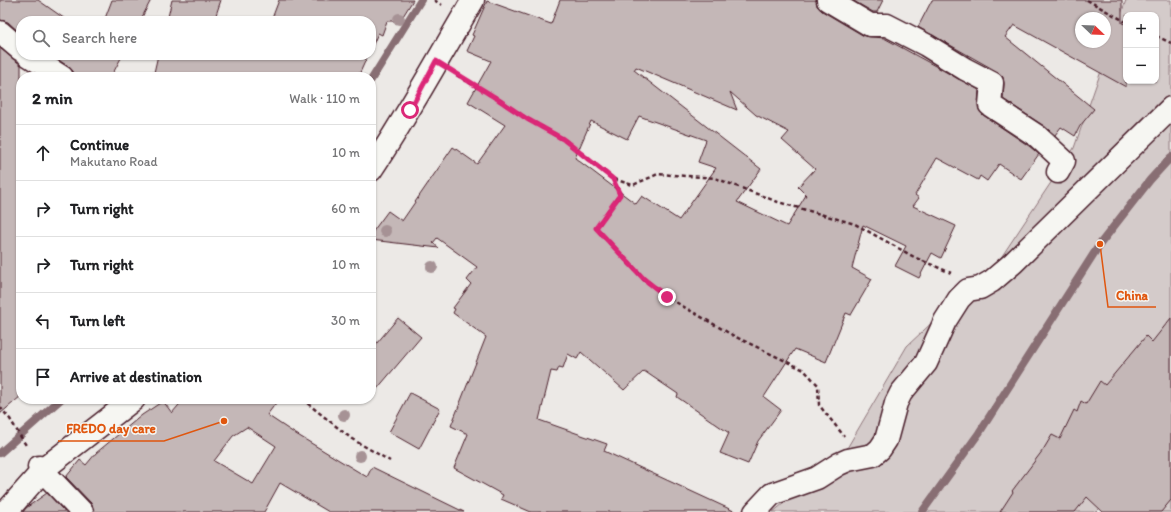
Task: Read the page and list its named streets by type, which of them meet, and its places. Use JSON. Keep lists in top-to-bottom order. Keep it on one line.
{"places":["China","FREDO day care"],"north":"bottom right","page":{"map_buttons":["+","−"],"search":"Search here","heading":["2 min","Walk · 110 m"],"list":[["Continue","Makutano Road","10 m"],["Turn right","60 m"],["Turn right","10 m"],["Turn left","30 m"],"Arrive at destination"]}}
